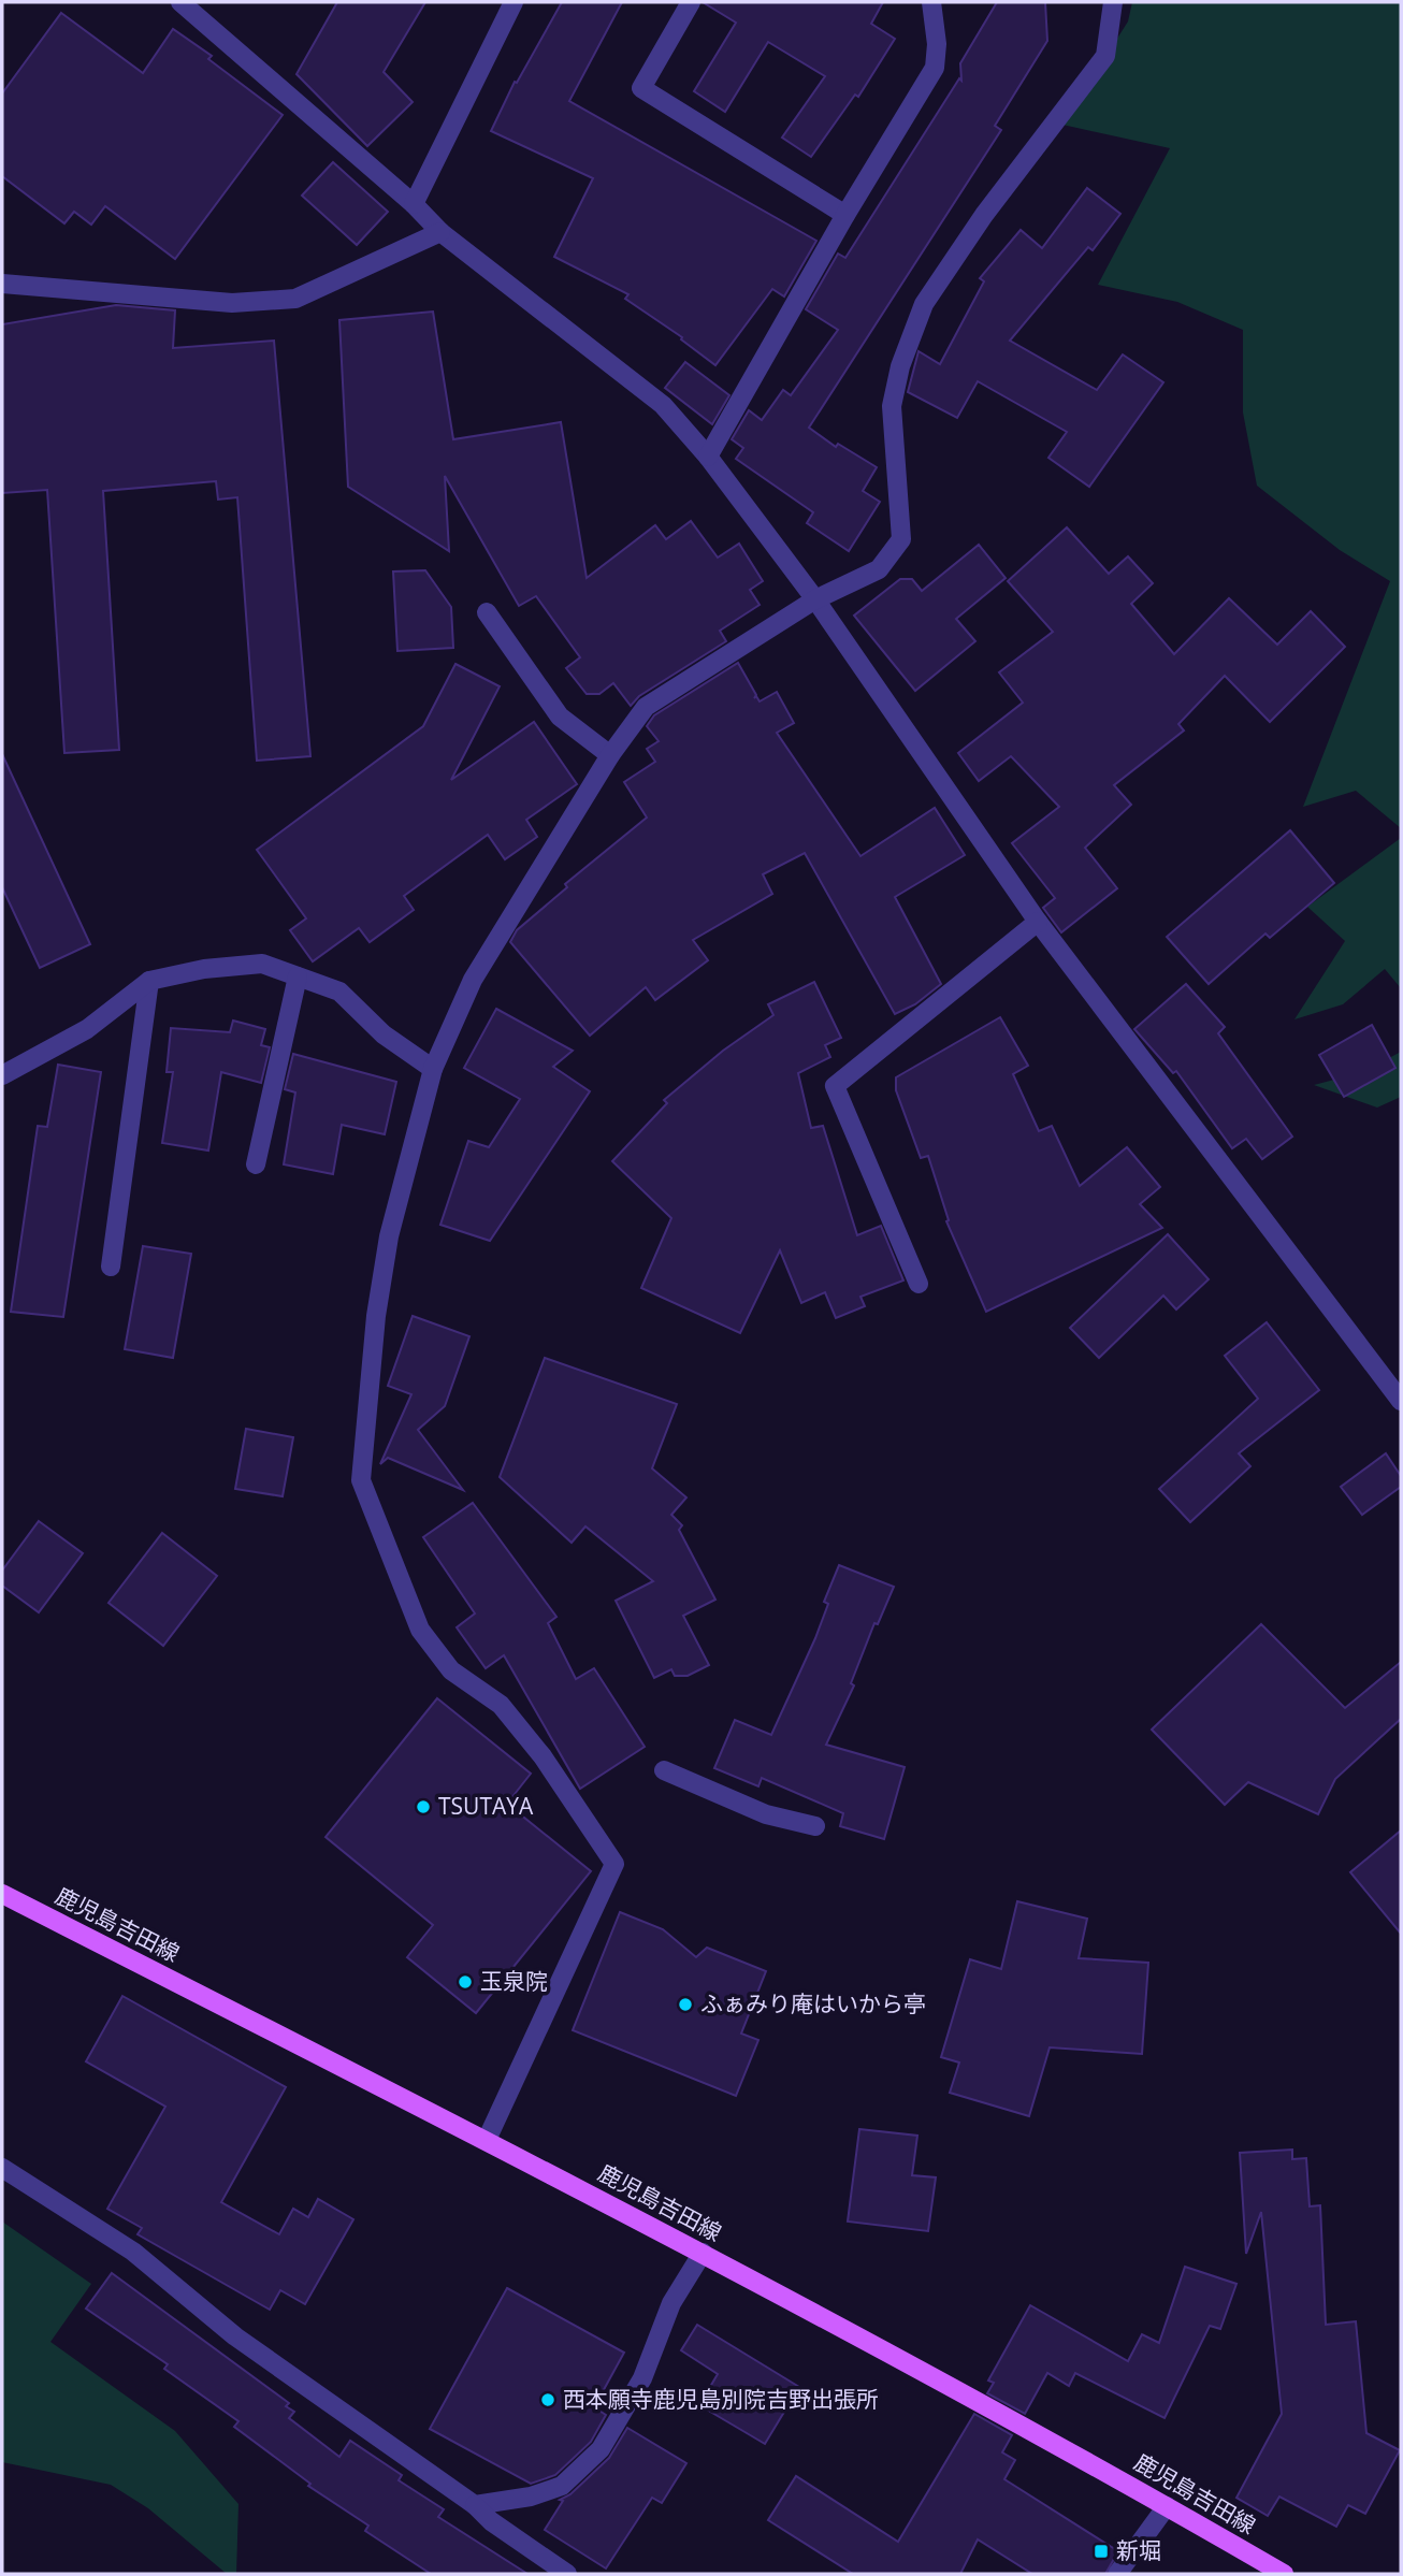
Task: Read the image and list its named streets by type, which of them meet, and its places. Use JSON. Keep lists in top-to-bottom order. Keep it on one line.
{"streets":{"main road":["鹿児島吉田線"]},"places":{"other":["TSUTAYA","玉泉院","ふぁみり庵はいから亭","西本願寺鹿児島別院吉野出張所"],"transit":["新堀"]}}
